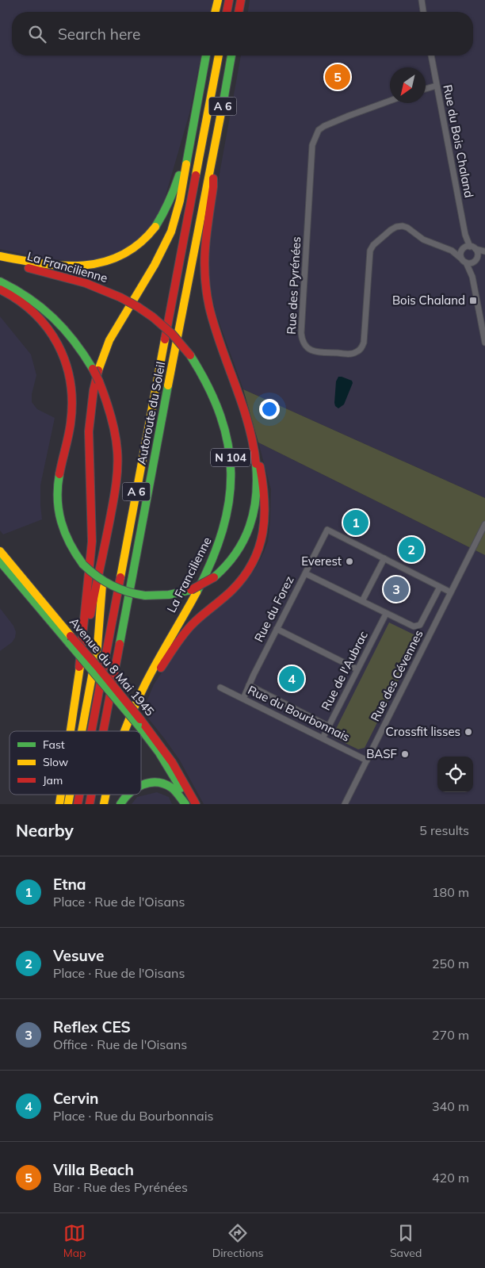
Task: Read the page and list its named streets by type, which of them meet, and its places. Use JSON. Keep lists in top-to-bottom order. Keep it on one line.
{"streets":{"main road":["A 6","La Francilienne","Autoroute du Soleil","N 104","Avenue du 8 Mai 1945"],"street":["Rue du Bois Chaland","Rue des Pyrénées","Rue du Forez","Rue de l'Aubrac","Rue des Cévennes","Rue du Bourbonnais"]},"crossings":[["Rue du Bois Chaland","Rue des Pyrénées"],["Rue du Forez","Rue du Bourbonnais"],["Rue de l'Aubrac","Rue des Cévennes"],["Rue de l'Aubrac","Rue du Bourbonnais"],["Rue des Cévennes","Rue du Bourbonnais"]],"places":{"transit":["Bois Chaland"],"other":["Everest","Crossfit lisses","BASF"]},"legend":["Fast","Slow","Jam"],"north":"bottom left","page":{"search":"Search here","pins":["5","1","2","3","4"],"heading":["Nearby","5 results"],"list":[{"mark":"1","name":"Etna","note":"Place · Rue de l'Oisans","value":"180 m"},{"mark":"2","name":"Vesuve","note":"Place · Rue de l'Oisans","value":"250 m"},{"mark":"3","name":"Reflex CES","note":"Office · Rue de l'Oisans","value":"270 m"},{"mark":"4","name":"Cervin","note":"Place · Rue du Bourbonnais","value":"340 m"},{"mark":"5","name":"Villa Beach","note":"Bar · Rue des Pyrénées","value":"420 m"}],"nav":["Map","Directions","Saved"]}}
